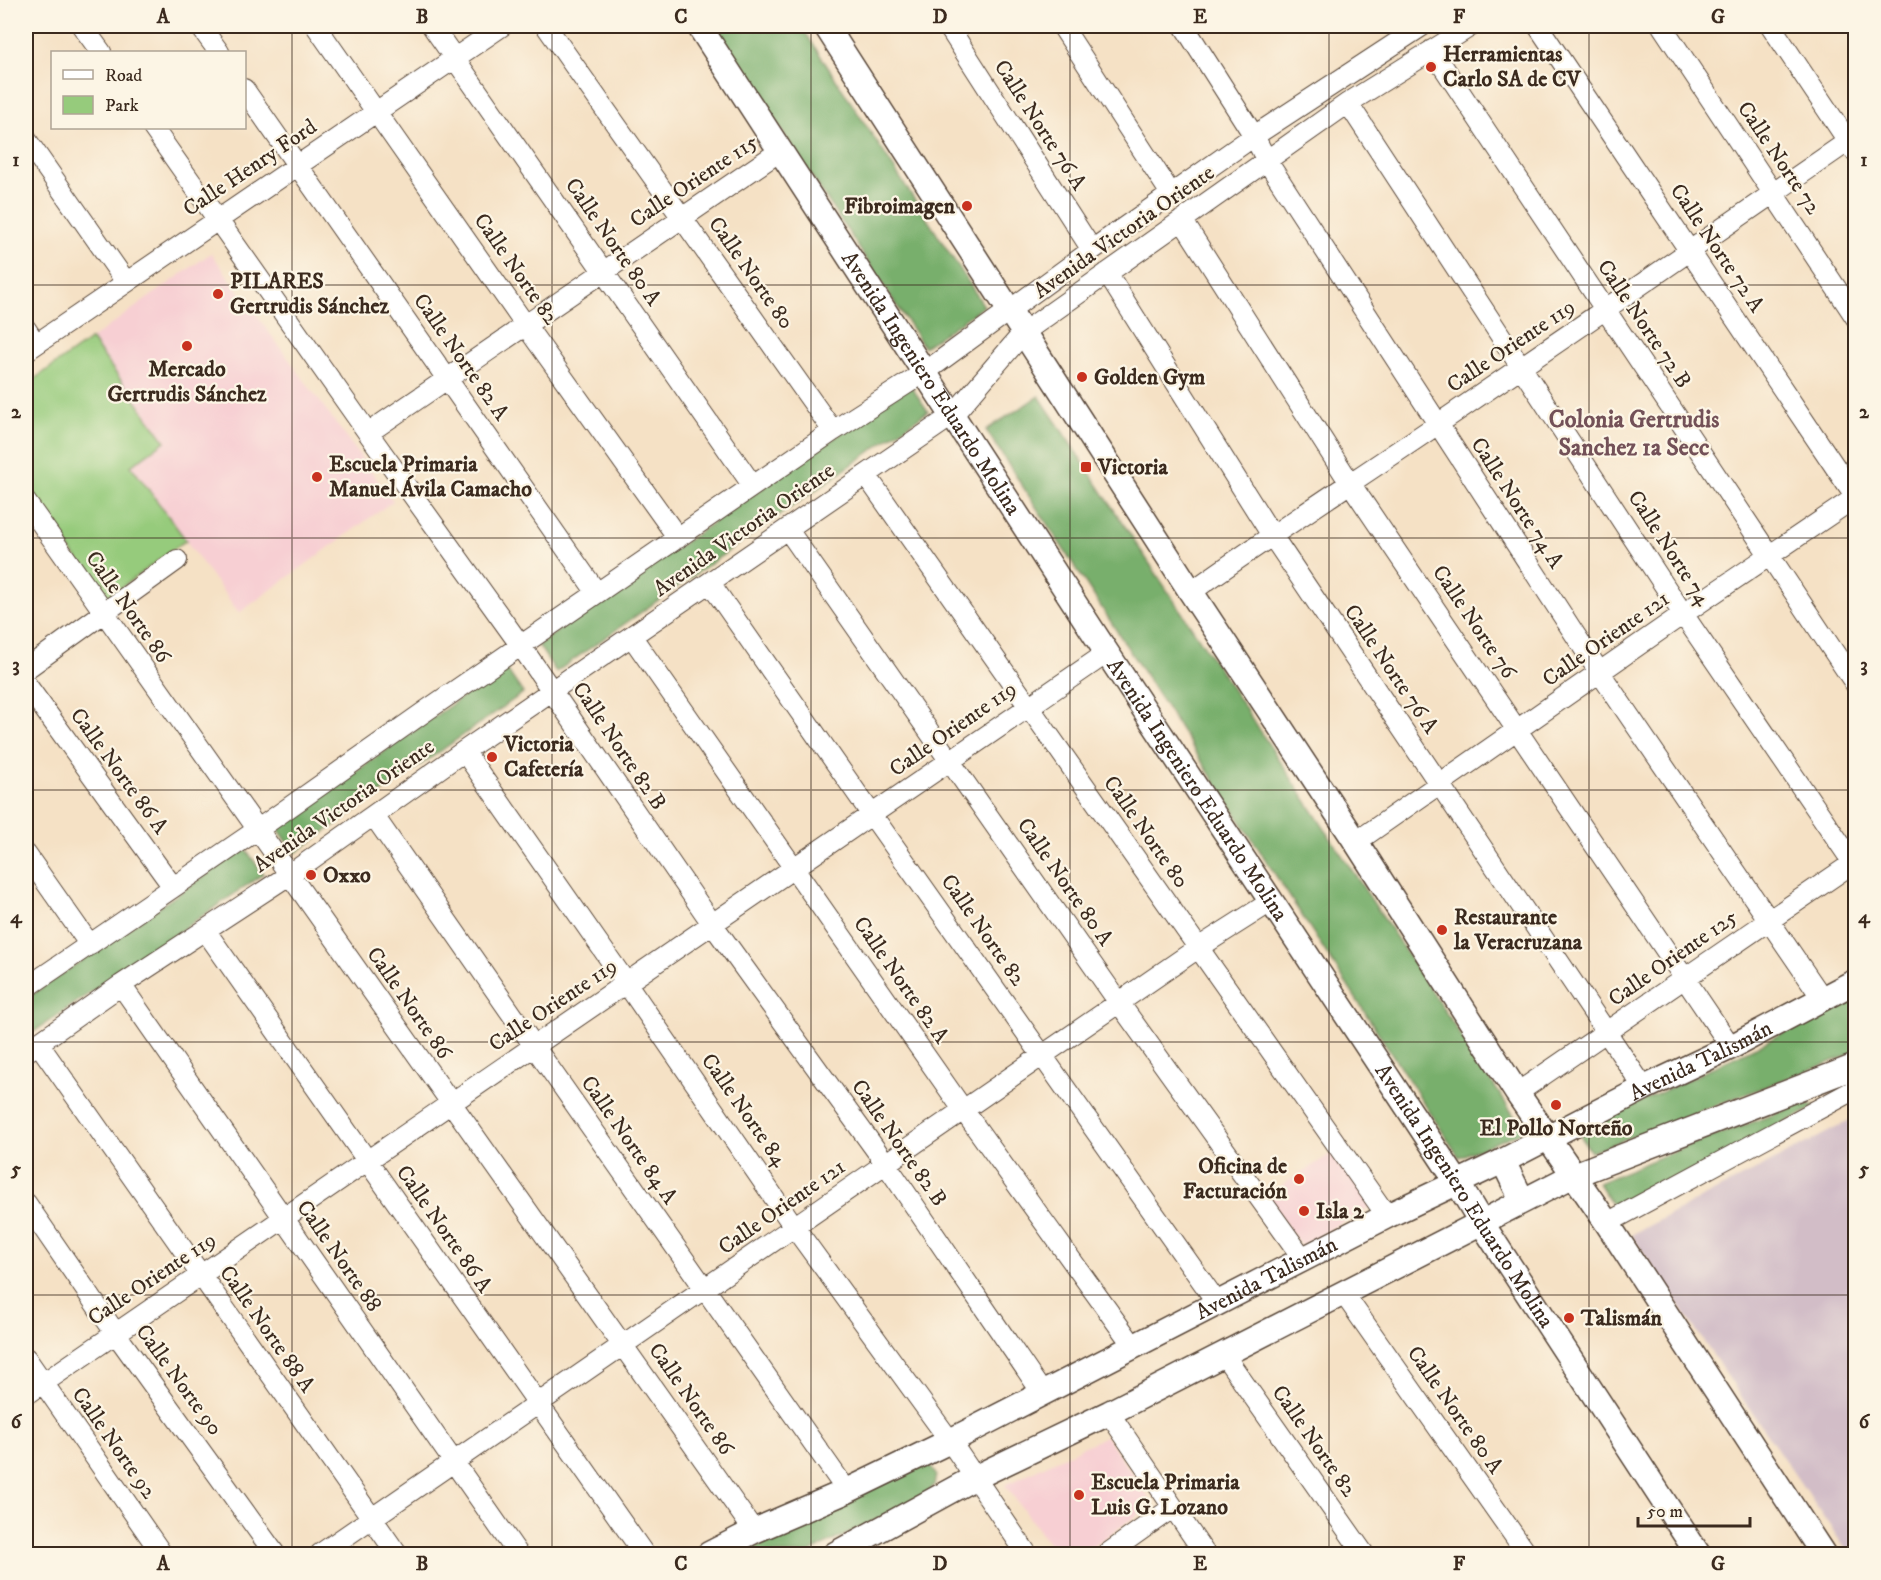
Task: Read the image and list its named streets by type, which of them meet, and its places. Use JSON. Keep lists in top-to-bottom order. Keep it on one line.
{"streets":{"main road":["Avenida Ingeniero Eduardo Molina","Avenida Talismán"],"street":["Calle Norte 76 A","Calle Norte 72","Calle Henry Ford","Calle Oriente 115","Avenida Victoria Oriente","Calle Norte 80 A","Calle Norte 72 A","Calle Norte 82","Calle Norte 80","Calle Norte 72 B","Calle Oriente 119","Calle Norte 82 A","Calle Norte 74 A","Calle Norte 74","Calle Norte 86","Calle Norte 76","Calle Oriente 121","Calle Norte 82 B","Calle Norte 86 A","Calle Oriente 125","Calle Norte 84","Calle Norte 84 A","Calle Norte 88","Calle Norte 88 A","Calle Norte 90","Calle Norte 92"]},"crossings":[["Calle Norte 76 A","Avenida Victoria Oriente"],["Calle Norte 76 A","Calle Oriente 119"],["Calle Norte 76 A","Calle Oriente 121"],["Calle Norte 76 A","Calle Oriente 125"],["Calle Norte 76 A","Avenida Talismán"],["Calle Norte 72","Calle Oriente 119"],["Calle Henry Ford","Calle Norte 80 A"],["Calle Henry Ford","Calle Norte 82"],["Calle Henry Ford","Calle Norte 82 A"],["Calle Henry Ford","Calle Norte 82 B"],["Calle Oriente 115","Calle Norte 80 A"],["Calle Oriente 115","Calle Norte 82"],["Calle Oriente 115","Calle Norte 80"],["Calle Oriente 115","Calle Norte 82 A"],["Calle Oriente 115","Avenida Ingeniero Eduardo Molina"],["Calle Oriente 115","Calle Norte 82 B"],["Avenida Victoria Oriente","Calle Norte 80 A"],["Avenida Victoria Oriente","Calle Norte 82"],["Avenida Victoria Oriente","Calle Norte 80"],["Avenida Victoria Oriente","Calle Norte 72 B"],["Avenida Victoria Oriente","Calle Norte 82 A"],["Avenida Victoria Oriente","Avenida Ingeniero Eduardo Molina"],["Avenida Victoria Oriente","Calle Norte 74 A"],["Avenida Victoria Oriente","Calle Norte 74"],["Avenida Victoria Oriente","Calle Norte 86"],["Avenida Victoria Oriente","Calle Norte 76"],["Avenida Victoria Oriente","Calle Norte 82 B"],["Avenida Victoria Oriente","Calle Norte 86 A"],["Avenida Victoria Oriente","Calle Norte 84"],["Avenida Victoria Oriente","Calle Norte 84 A"],["Avenida Victoria Oriente","Calle Norte 88"],["Avenida Victoria Oriente","Calle Norte 88 A"],["Calle Norte 80 A","Calle Oriente 119"],["Calle Norte 80 A","Calle Oriente 121"],["Calle Norte 80 A","Avenida Talismán"],["Calle Norte 72 A","Calle Oriente 119"],["Calle Norte 72 A","Calle Oriente 121"],["Calle Norte 82","Calle Oriente 119"],["Calle Norte 82","Calle Oriente 121"],["Calle Norte 82","Avenida Talismán"],["Calle Norte 80","Calle Oriente 119"],["Calle Norte 80","Calle Oriente 121"],["Calle Norte 80","Avenida Talismán"],["Calle Norte 72 B","Calle Oriente 119"],["Calle Norte 72 B","Calle Oriente 121"],["Calle Oriente 119","Calle Norte 82 A"],["Calle Oriente 119","Avenida Ingeniero Eduardo Molina"],["Calle Oriente 119","Calle Norte 74 A"],["Calle Oriente 119","Calle Norte 74"],["Calle Oriente 119","Calle Norte 86"],["Calle Oriente 119","Calle Norte 76"],["Calle Oriente 119","Calle Norte 82 B"],["Calle Oriente 119","Calle Norte 86 A"],["Calle Oriente 119","Calle Norte 84"],["Calle Oriente 119","Calle Norte 84 A"],["Calle Oriente 119","Calle Norte 88"],["Calle Oriente 119","Calle Norte 88 A"],["Calle Oriente 119","Calle Norte 90"],["Calle Oriente 119","Calle Norte 92"],["Calle Norte 82 A","Calle Oriente 121"],["Calle Norte 82 A","Avenida Talismán"],["Avenida Ingeniero Eduardo Molina","Calle Oriente 121"],["Avenida Ingeniero Eduardo Molina","Avenida Talismán"],["Calle Norte 74 A","Calle Oriente 121"],["Calle Norte 74 A","Calle Oriente 125"],["Calle Norte 74 A","Avenida Talismán"],["Calle Norte 74","Calle Oriente 121"],["Calle Norte 74","Calle Oriente 125"],["Calle Norte 86","Calle Oriente 121"],["Calle Norte 86","Avenida Talismán"],["Calle Norte 76","Calle Oriente 121"],["Calle Norte 76","Calle Oriente 125"],["Calle Norte 76","Avenida Talismán"],["Calle Oriente 121","Calle Norte 82 B"],["Calle Oriente 121","Calle Norte 86 A"],["Calle Oriente 121","Calle Norte 84"],["Calle Oriente 121","Calle Norte 84 A"],["Calle Oriente 121","Calle Norte 88"],["Calle Oriente 121","Calle Norte 88 A"],["Calle Norte 82 B","Avenida Talismán"],["Avenida Talismán","Calle Norte 84"],["Avenida Talismán","Calle Norte 84 A"]],"districts":["Colonia Gertrudis Sanchez 1a Secc"],"places":{"other":["Herramientas Carlo SA de CV","Fibroimagen","PILARES Gertrudis Sánchez","Mercado Gertrudis Sánchez","Golden Gym","Escuela Primaria Manuel Ávila Camacho","Victoria Cafetería","Oxxo","Restaurante la Veracruzana","El Pollo Norteño","Oficina de Facturación","Isla 2","Talismán","Escuela Primaria Luis G. Lozano"],"transit":["Victoria"]},"legend":["Road","Park"],"scale_bar":"50 m","grid":{"columns":["A","B","C","D","E","F","G"],"rows":["1","2","3","4","5","6"]}}
